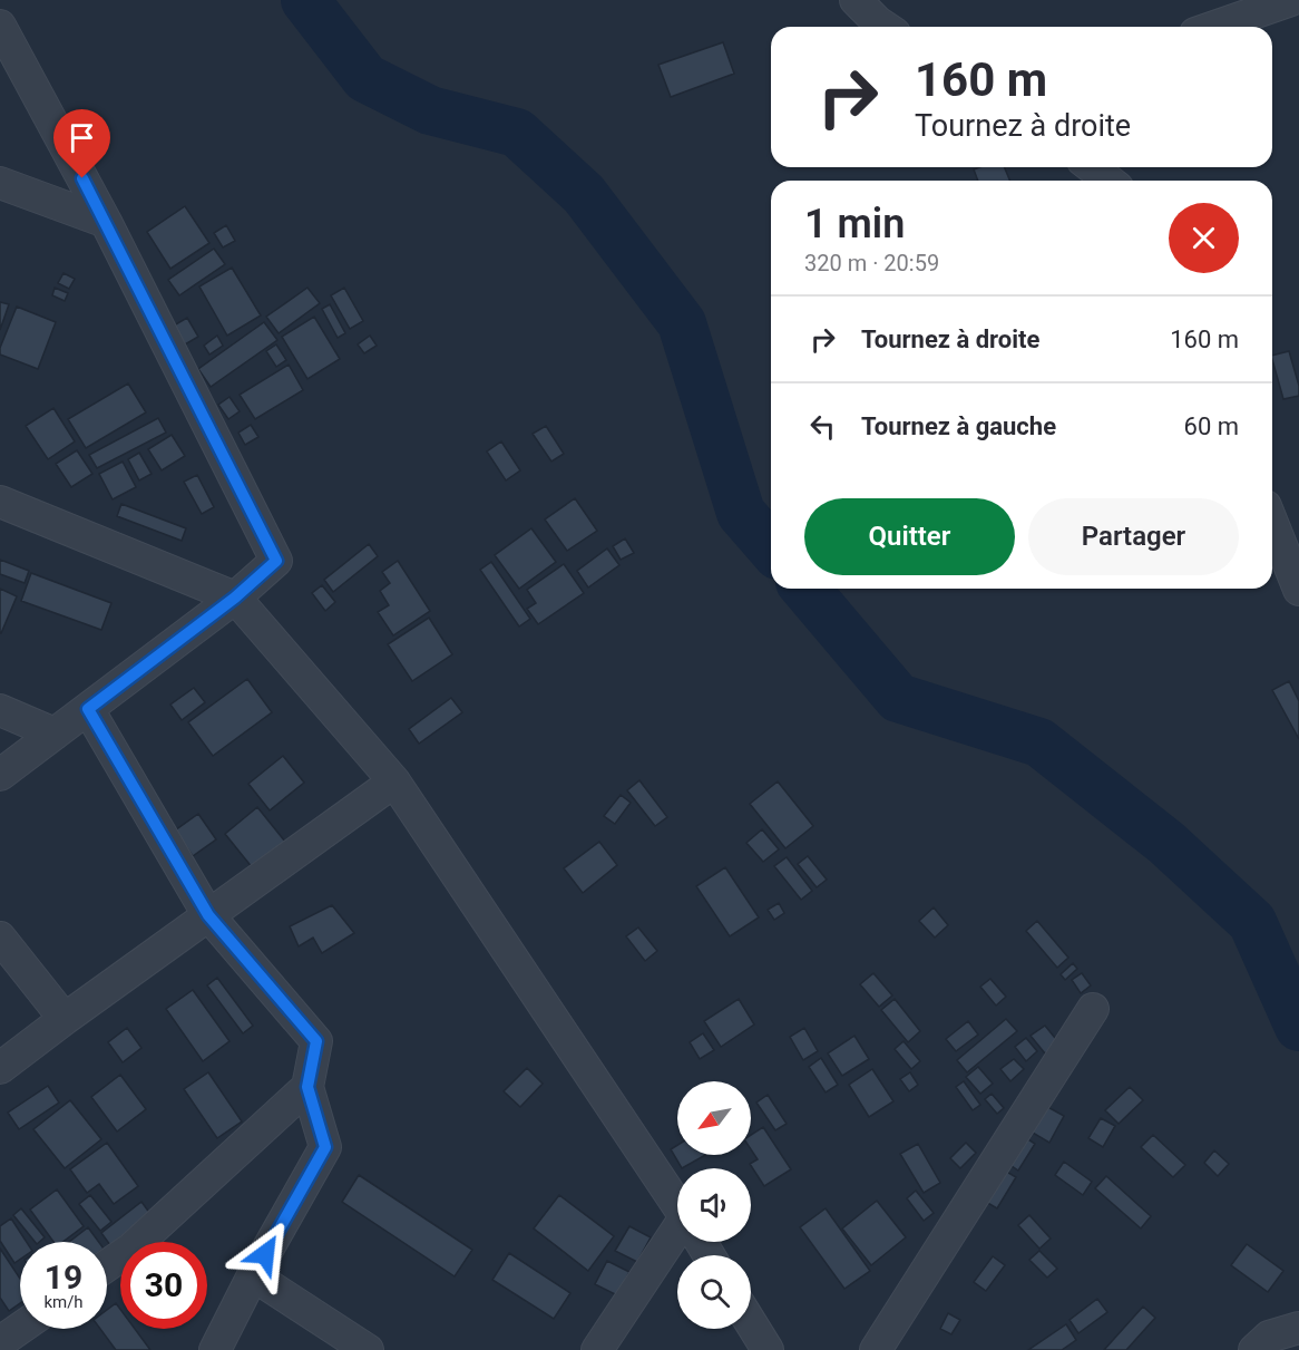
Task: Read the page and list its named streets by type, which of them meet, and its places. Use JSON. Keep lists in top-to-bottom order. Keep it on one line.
{"north":"bottom left","page":{"turn":["160 m","Tournez à droite"],"heading":["1 min","320 m · 20:59"],"list":[{"name":"Tournez à droite","value":"160 m"},{"name":"Tournez à gauche","value":"60 m"}],"buttons":["Quitter","Partager"],"speed":"19 km/h","limit":"30"}}
